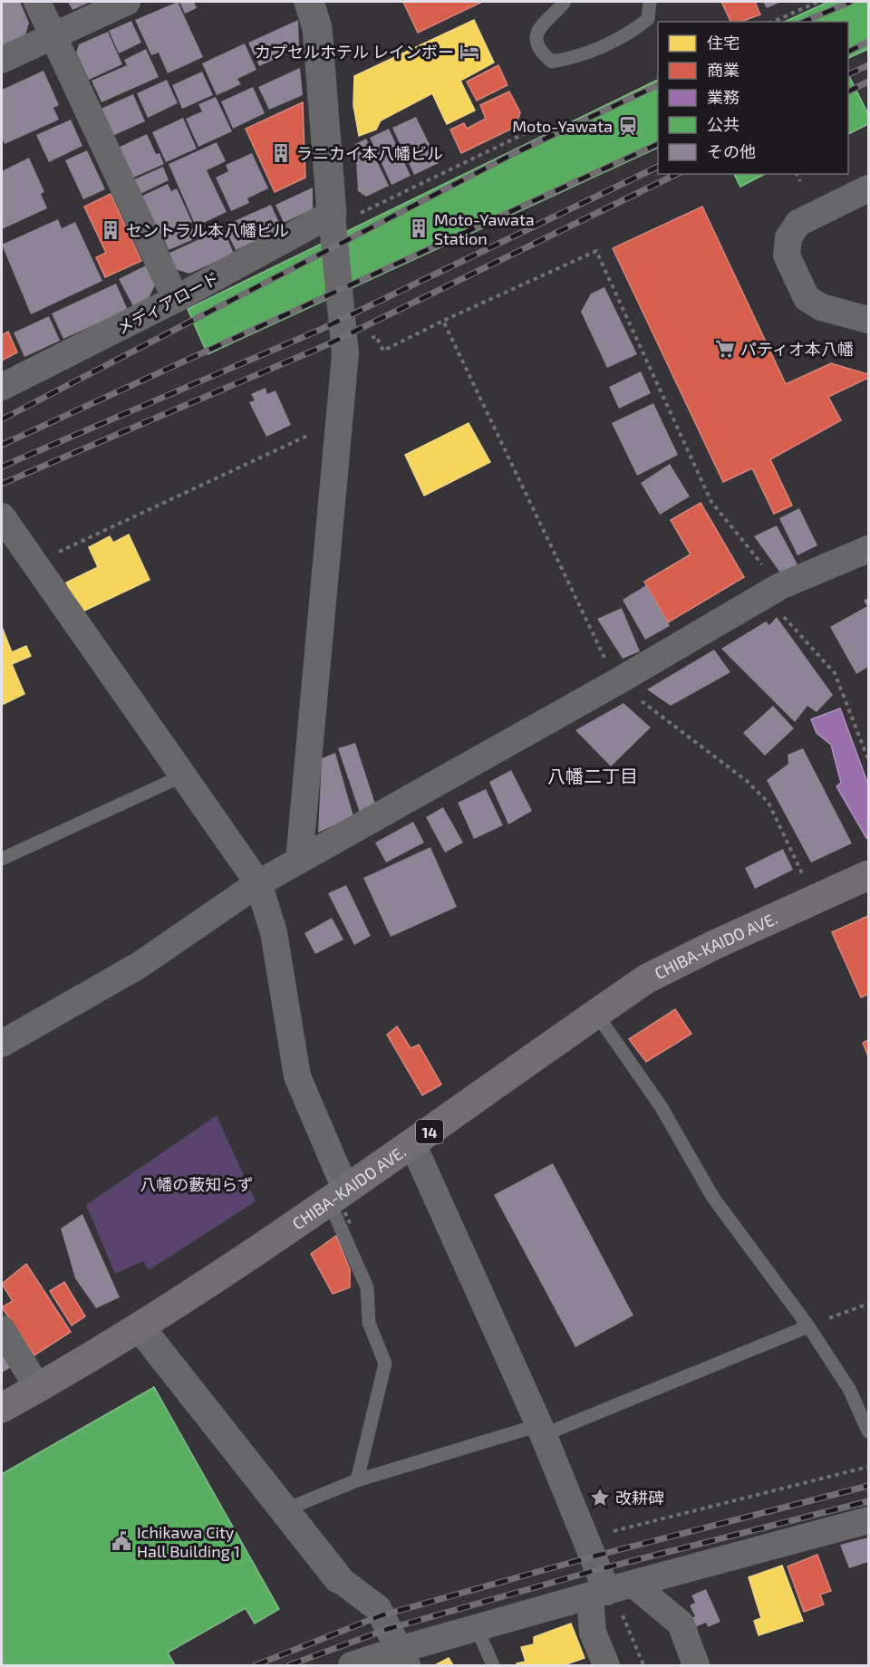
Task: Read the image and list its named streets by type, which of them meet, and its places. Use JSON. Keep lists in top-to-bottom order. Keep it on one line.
{"streets":{"highway":["CHIBA-KAIDO AVE.","14"],"street":["メディアロード"]},"districts":["八幡二丁目"],"parks":["八幡の藪知らず"],"places":{"hotel":["カプセルホテル レインボー"],"station":["Moto-Yawata"],"building":["ラニカイ本八幡ビル","Moto-Yawata Station","セントラル本八幡ビル"],"supermarket":["パティオ本八幡"],"place":["改耕碑"],"public building":["Ichikawa City Hall Building 1"]},"legend":["住宅","商業","業務","公共","その他"]}
